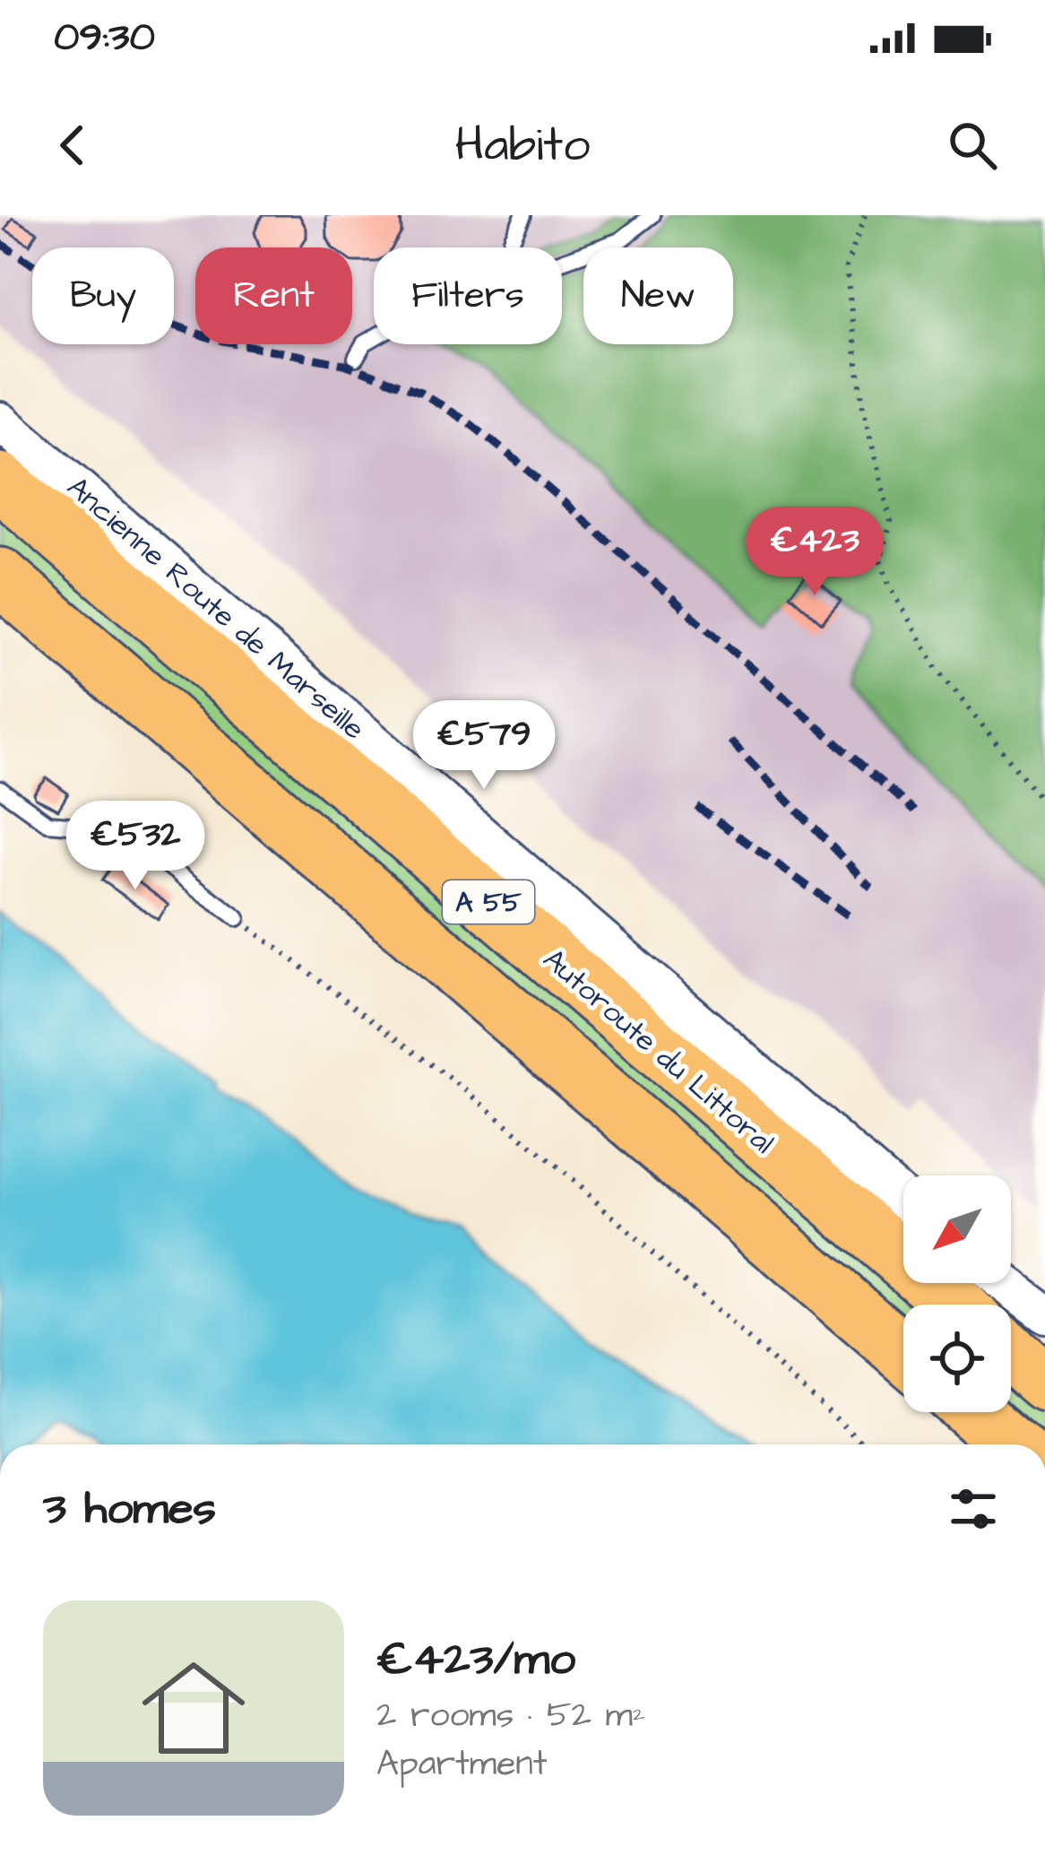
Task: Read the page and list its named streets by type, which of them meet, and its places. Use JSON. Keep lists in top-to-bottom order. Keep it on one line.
{"streets":{"highway":["A 55","Autoroute du Littoral"],"street":["Ancienne Route de Marseille"]},"north":"bottom left","page":{"status":"09:30","header":"Habito","chip":["Buy","Rent","Filters","New"],"price":["€423","€579","€532"],"heading":"3 homes","list":[{"name":"€423/mo","note":"2 rooms · 52 m² · Apartment"}]}}
